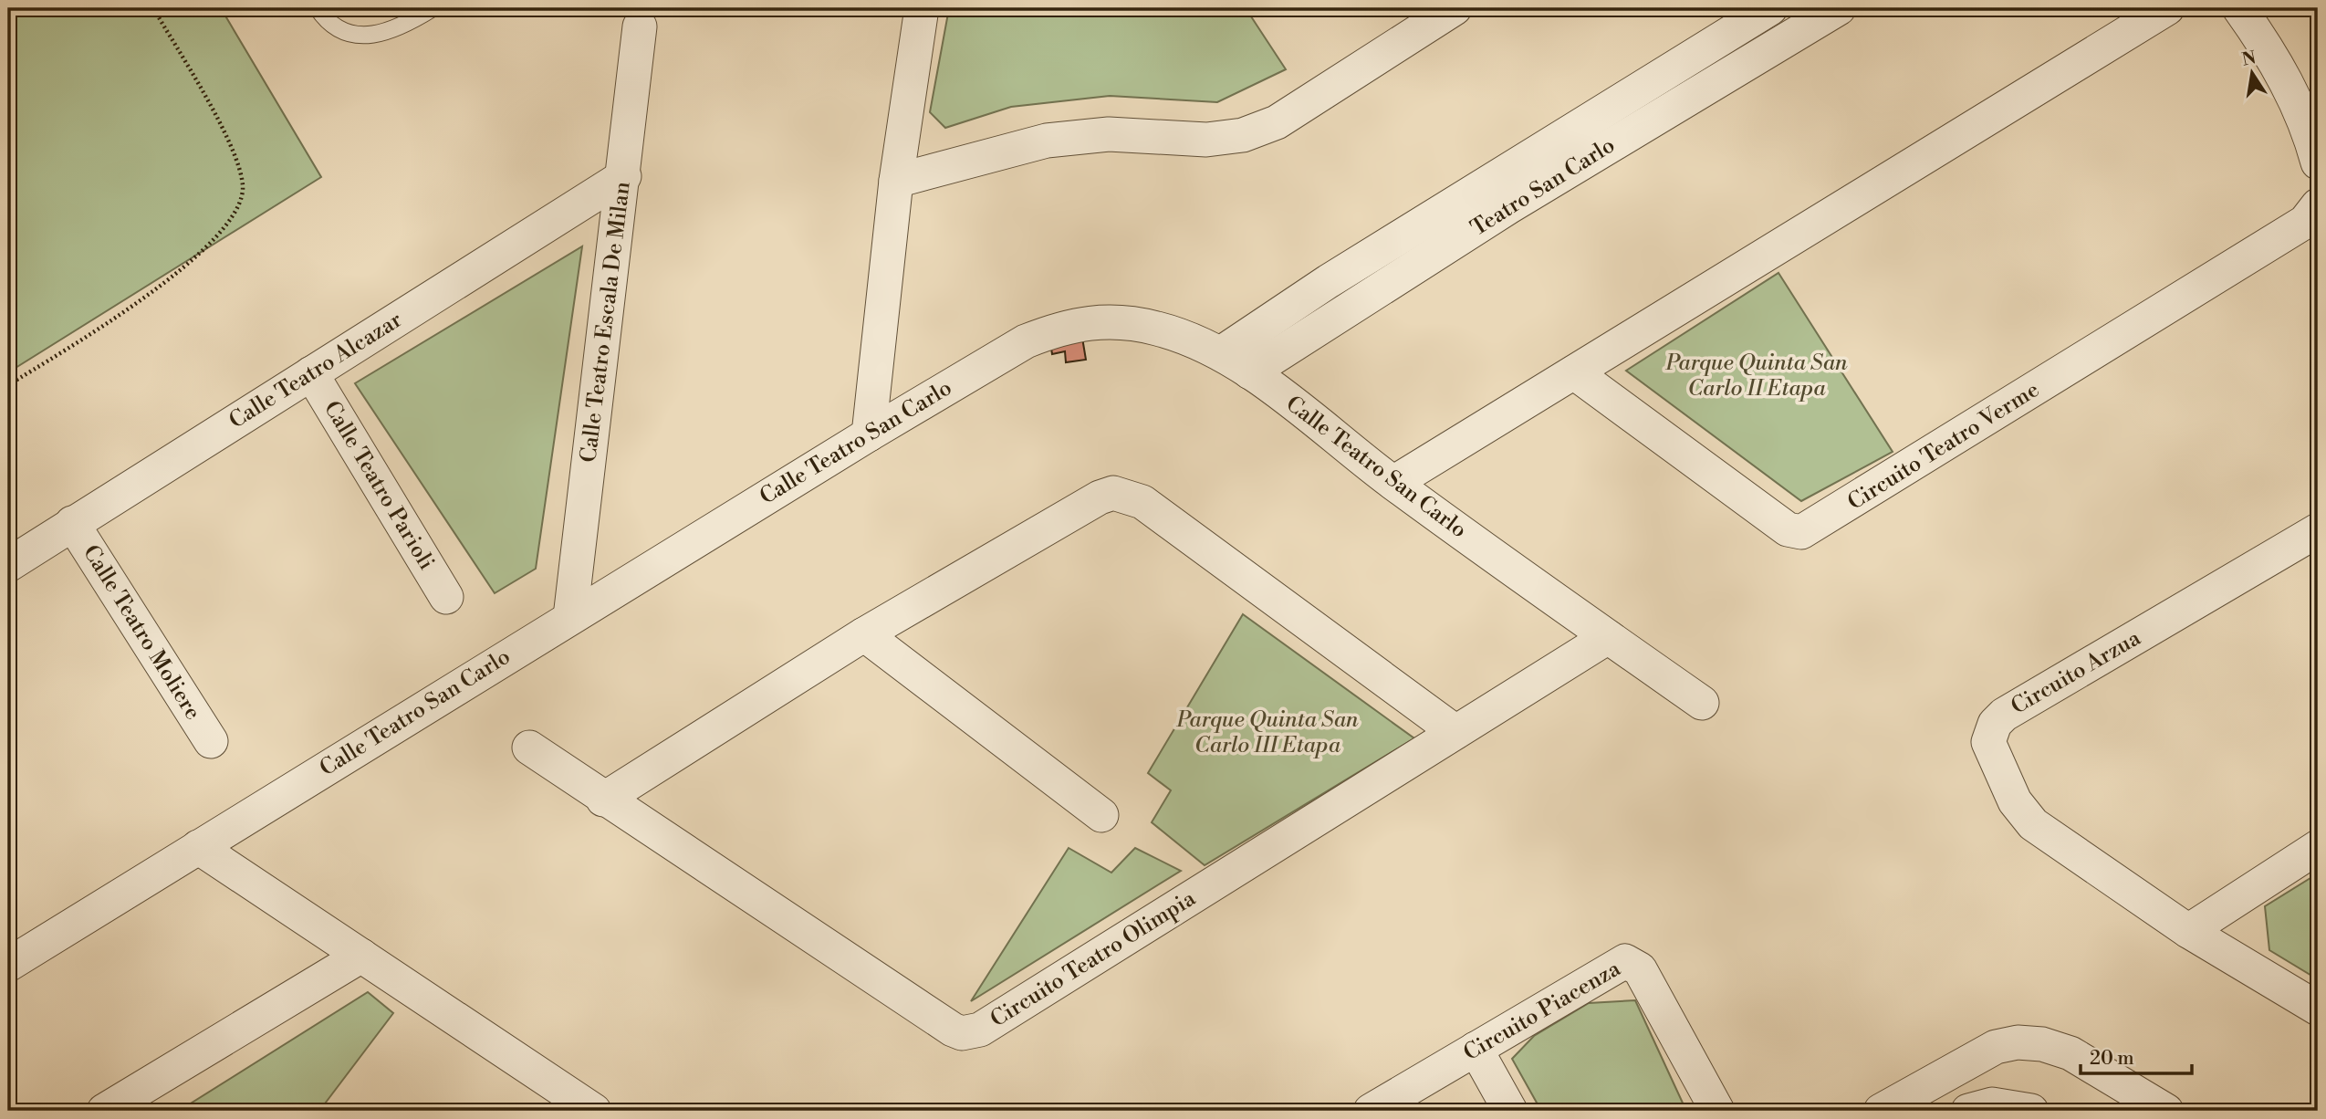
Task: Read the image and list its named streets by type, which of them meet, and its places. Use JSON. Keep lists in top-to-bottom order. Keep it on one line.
{"streets":{"street":["Teatro San Carlo","Calle Teatro Escala De Milan","Calle Teatro Alcazar","Calle Teatro San Carlo","Circuito Teatro Verme","Calle Teatro Parioli","Calle Teatro Moliere","Circuito Arzua","Circuito Teatro Olimpia","Circuito Piacenza"]},"crossings":[["Teatro San Carlo","Calle Teatro San Carlo"],["Calle Teatro Escala De Milan","Calle Teatro Alcazar"],["Calle Teatro Escala De Milan","Calle Teatro San Carlo"],["Calle Teatro Alcazar","Calle Teatro Parioli"],["Calle Teatro Alcazar","Calle Teatro Moliere"],["Calle Teatro San Carlo","Circuito Teatro Olimpia"]],"parks":["Parque Quinta San Carlo II Etapa","Parque Quinta San Carlo III Etapa"],"scale_bar":"20 m","north":"top"}
